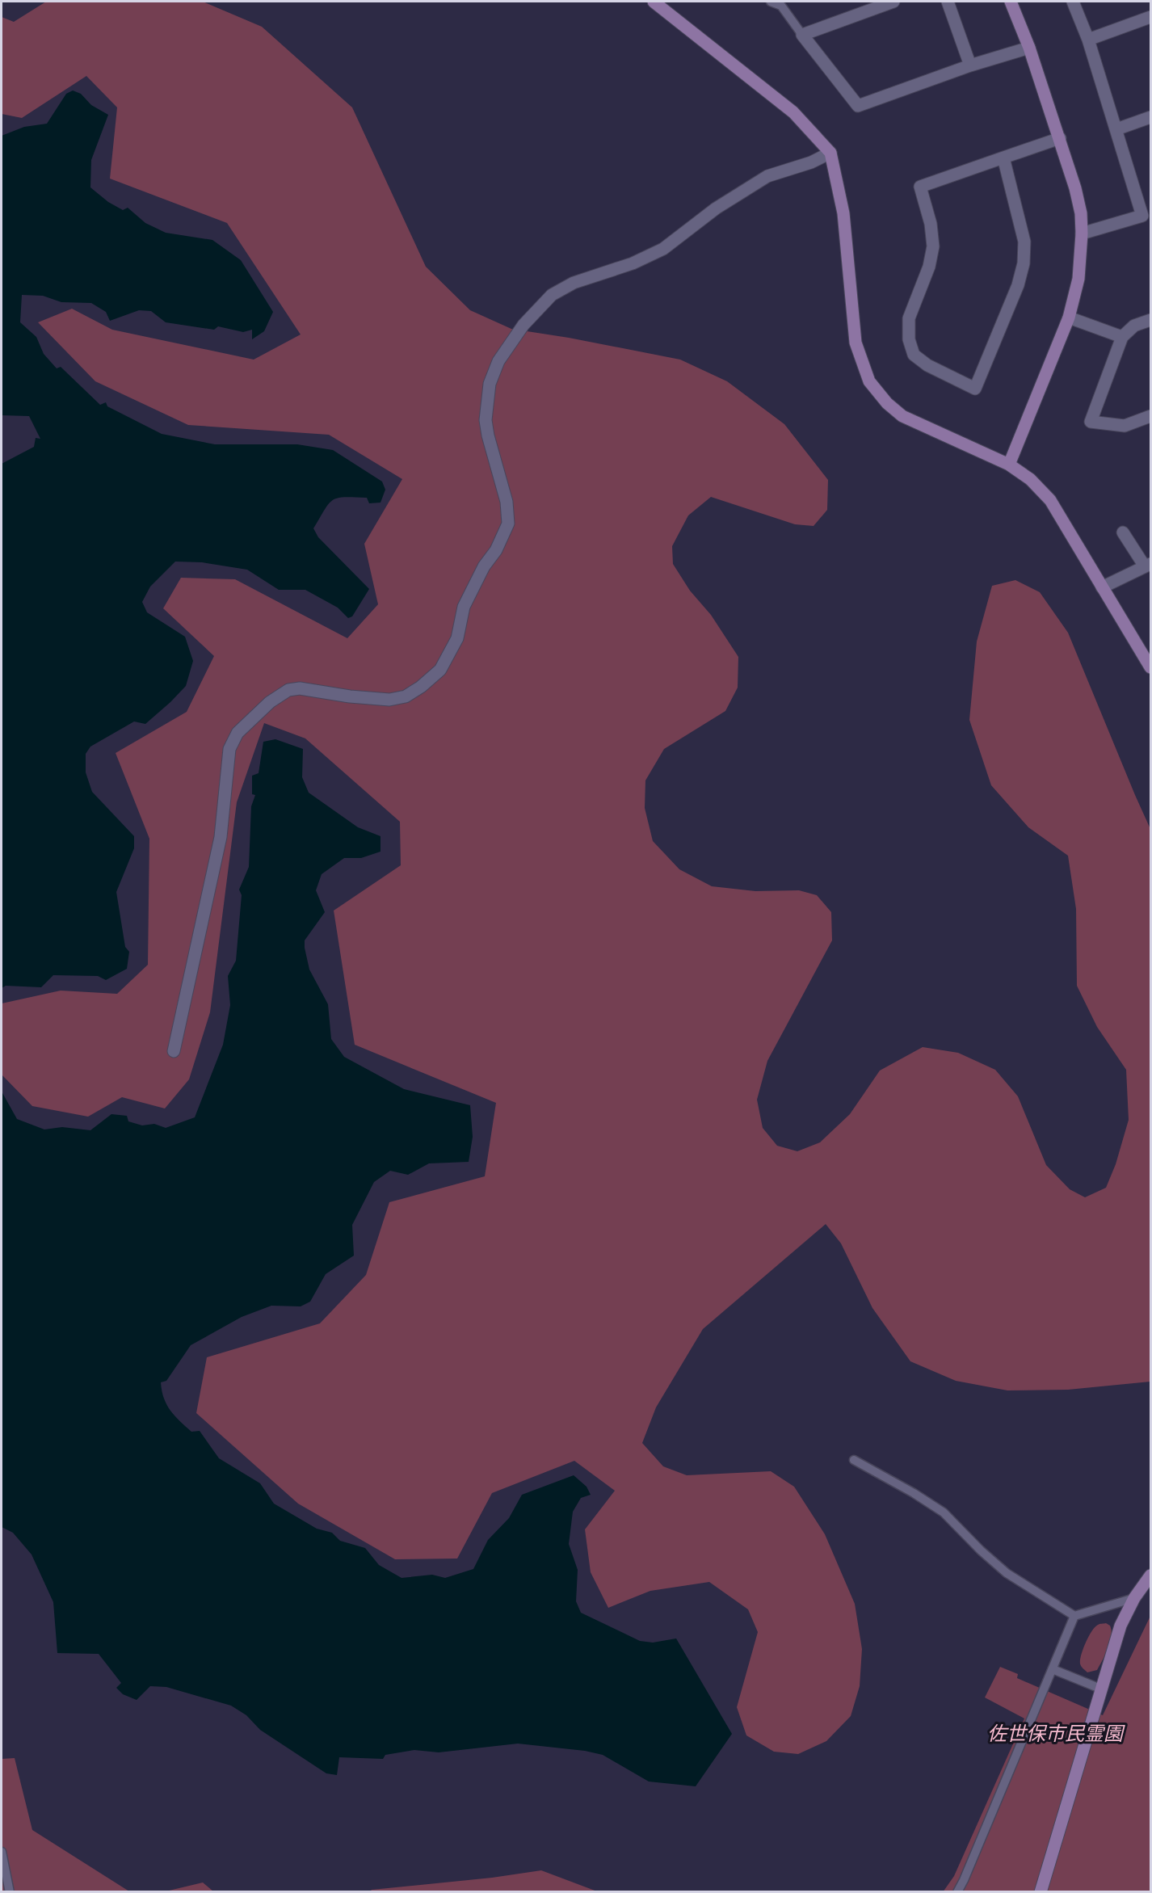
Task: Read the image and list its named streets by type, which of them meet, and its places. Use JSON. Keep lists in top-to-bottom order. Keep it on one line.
{"parks":["佐世保市民霊園"]}
